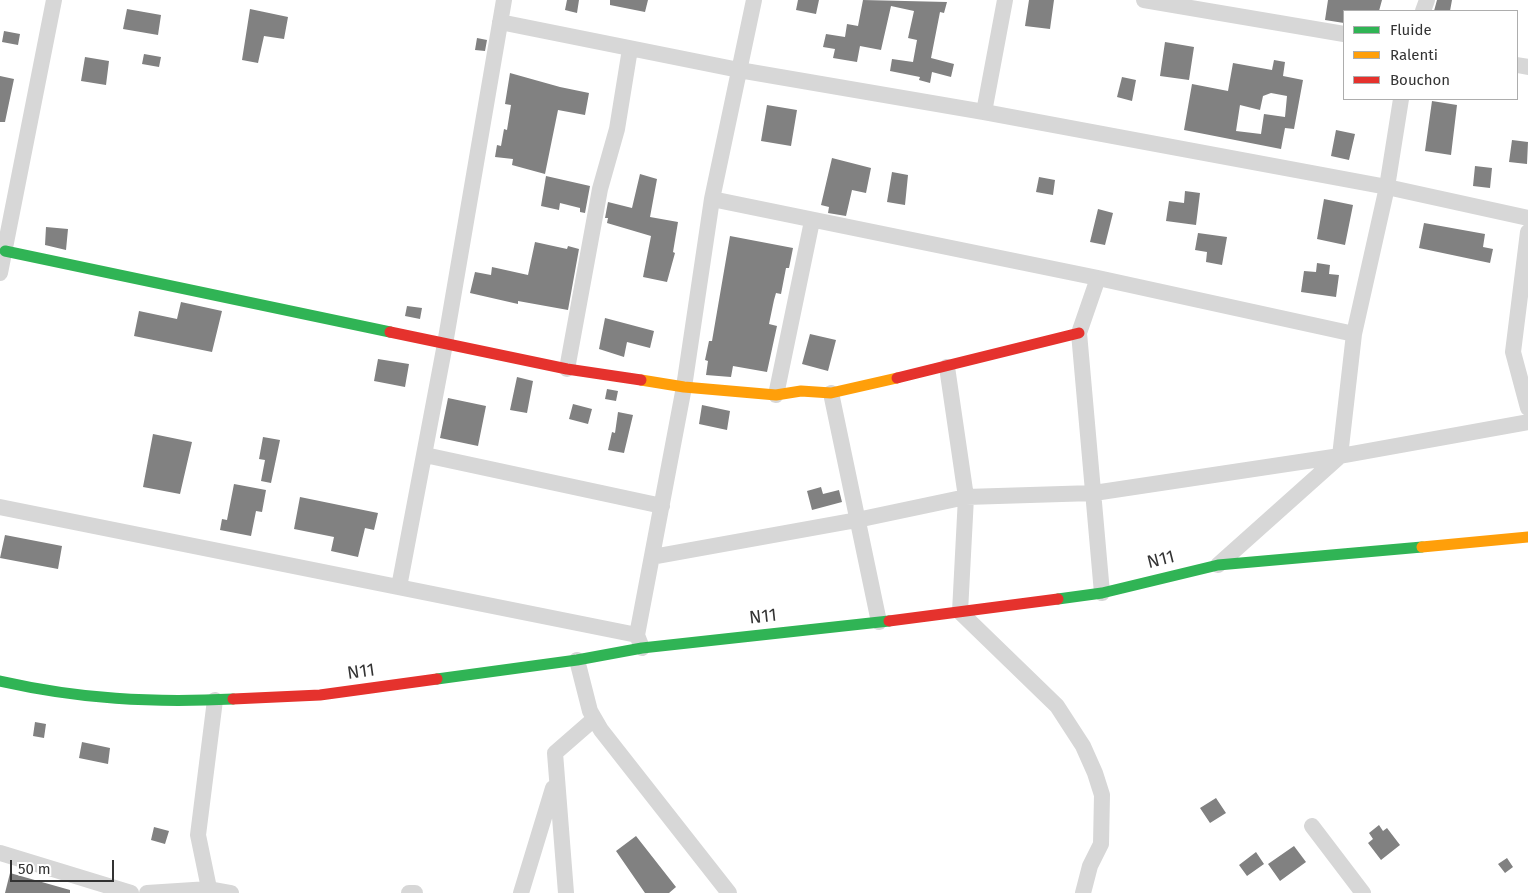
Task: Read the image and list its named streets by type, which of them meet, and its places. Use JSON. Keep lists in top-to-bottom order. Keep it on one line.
{"streets":{"main road":["N11"]},"legend":["Fluide","Ralenti","Bouchon"],"scale_bar":"50 m"}
